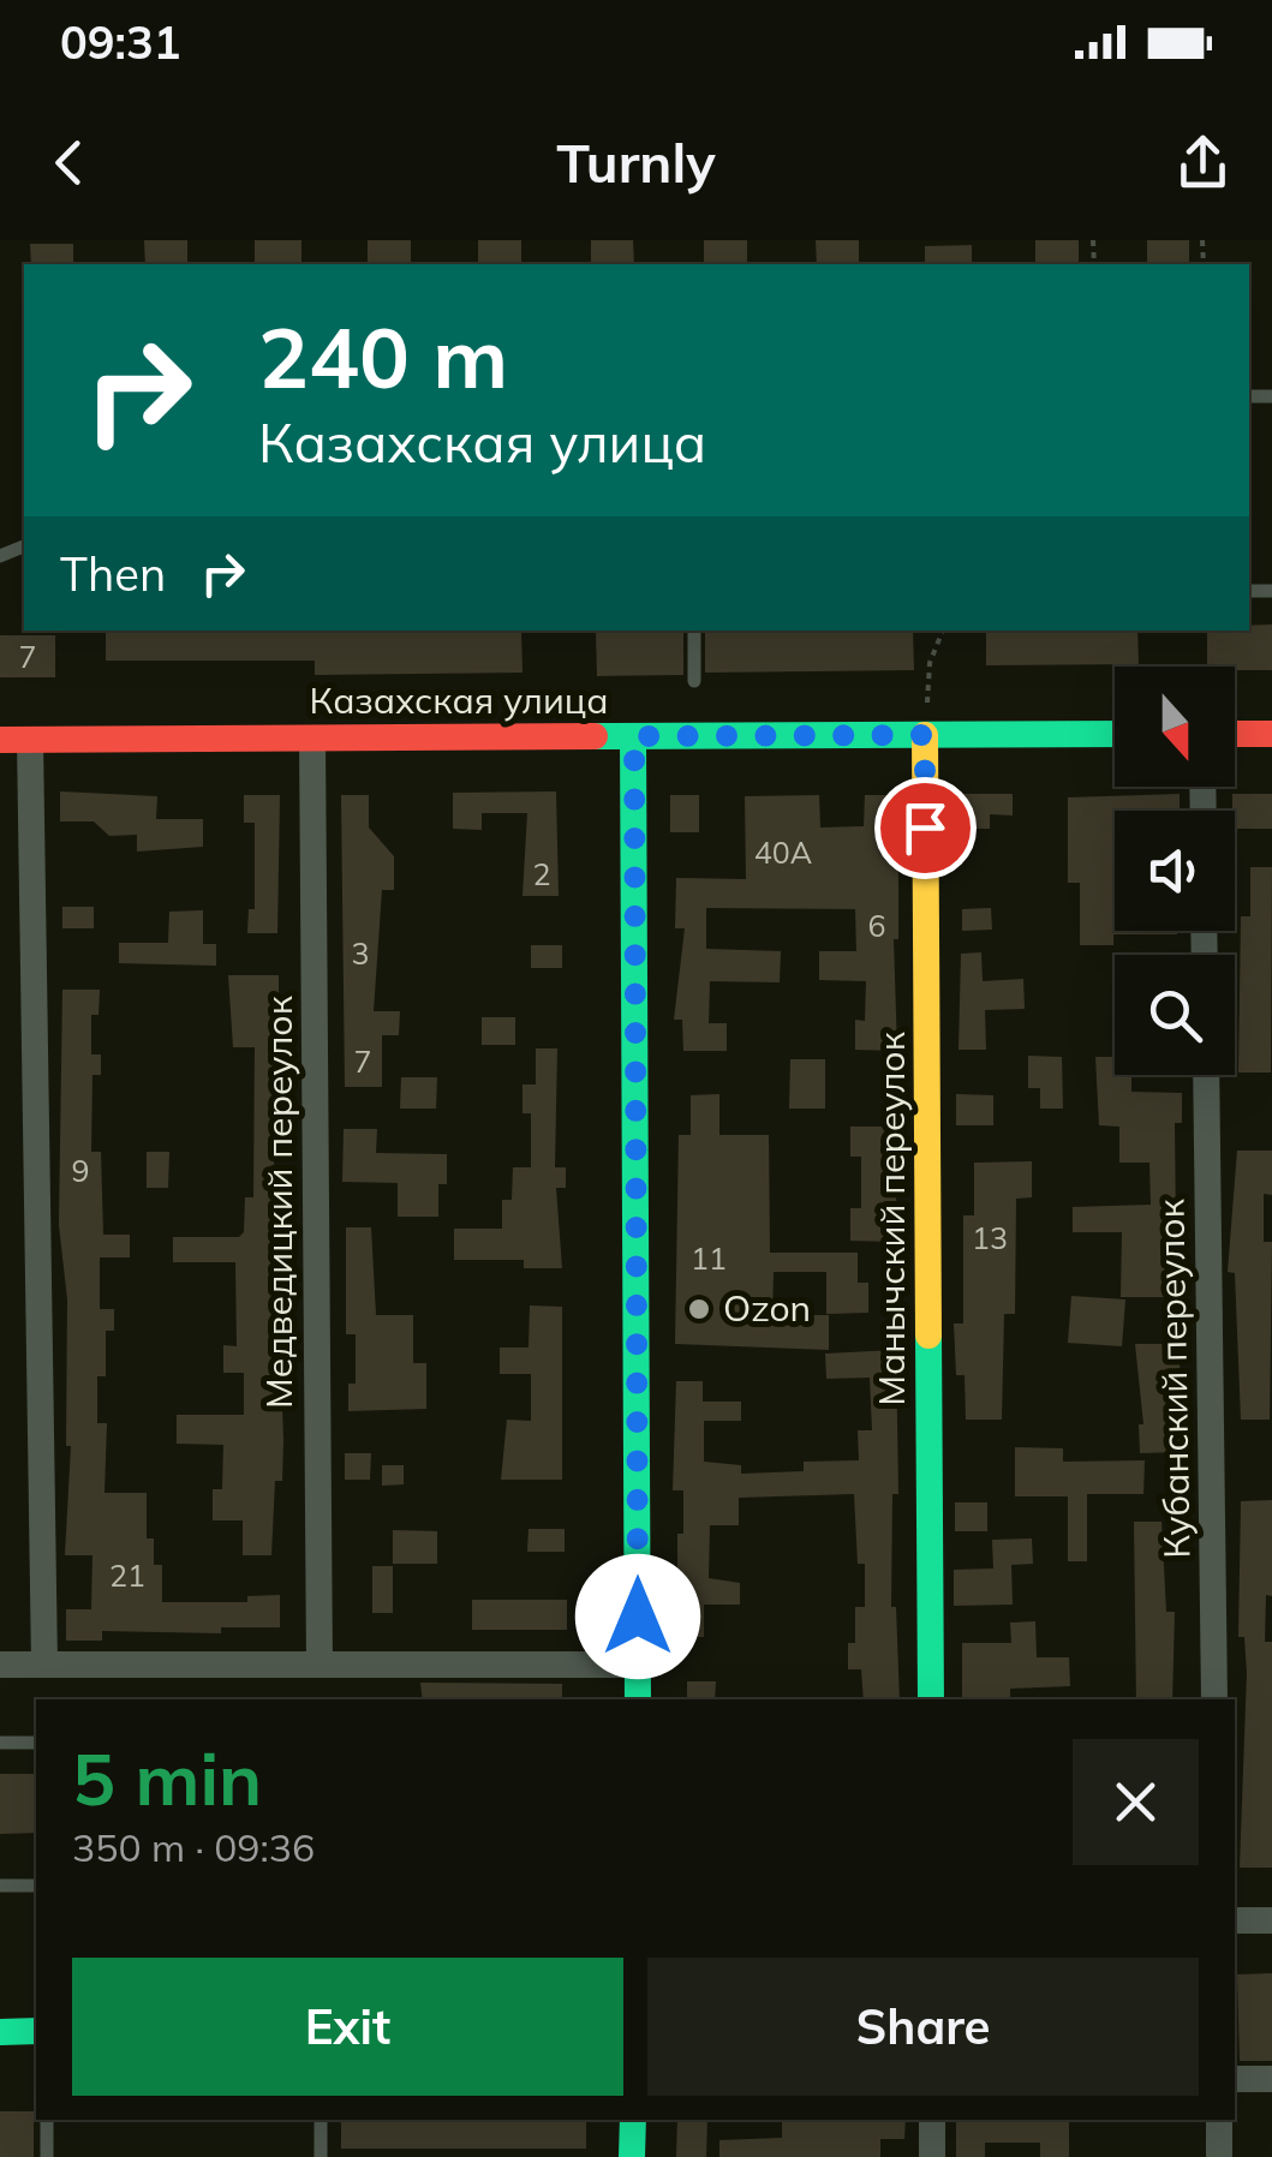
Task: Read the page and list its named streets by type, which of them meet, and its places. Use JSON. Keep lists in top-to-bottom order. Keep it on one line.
{"streets":{"main road":["Казахская улица","Манычский переулок"],"street":["Медведицкий переулок","Кубанский переулок"]},"crossings":[["Казахская улица","Медведицкий переулок"],["Казахская улица","Манычский переулок"]],"places":["Ozon"],"house_numbers":["7","40А","2","6","3","7","9","13","11","21"],"north":"bottom","page":{"status":"09:31","header":"Turnly","turn":["240 m","Казахская улица"],"then":"Then","heading":["5 min","350 m · 09:36"],"buttons":["Exit","Share"]}}
